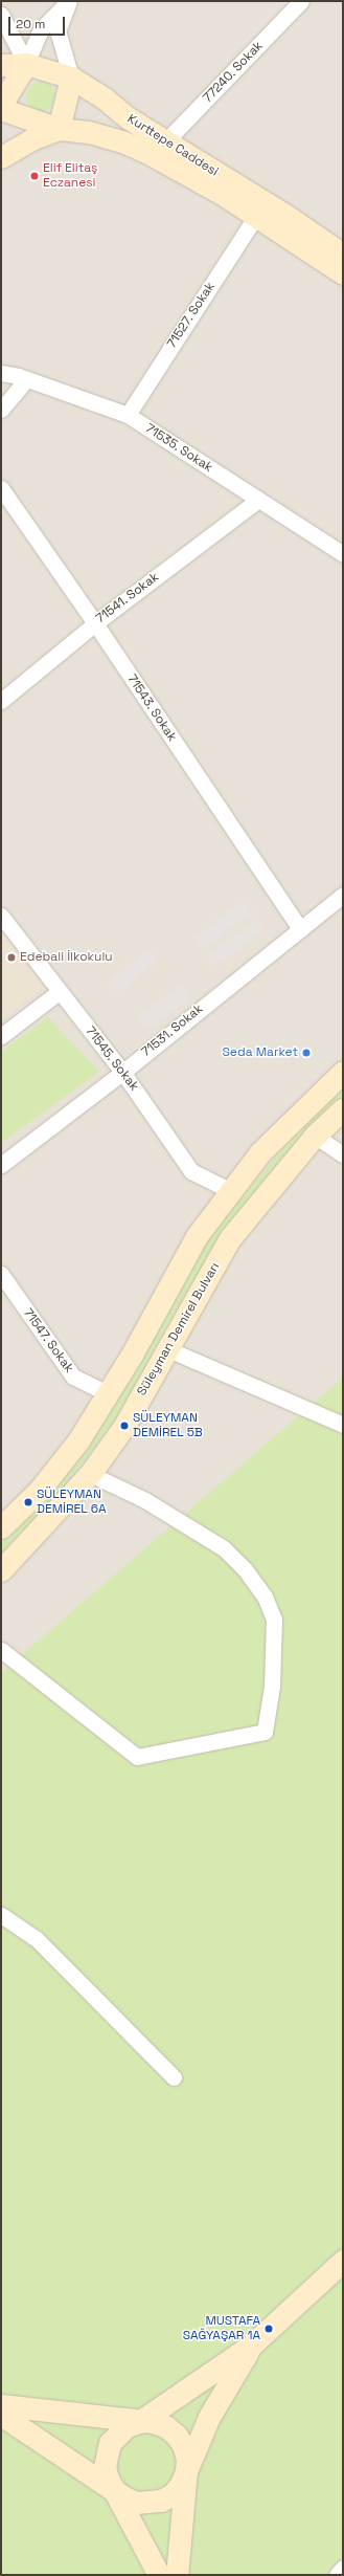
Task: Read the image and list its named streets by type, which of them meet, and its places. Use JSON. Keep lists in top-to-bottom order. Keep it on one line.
{"streets":{"main road":["Kurttepe Caddesi","Süleyman Demirel Bulvarı"],"street":["77240. Sokak","71527. Sokak","71535. Sokak","71541. Sokak","71543. Sokak","71531. Sokak","71545. Sokak","71547. Sokak"]},"crossings":[["77240. Sokak","Kurttepe Caddesi"],["Kurttepe Caddesi","71527. Sokak"],["71527. Sokak","71535. Sokak"],["71535. Sokak","71541. Sokak"],["71541. Sokak","71543. Sokak"],["71543. Sokak","71531. Sokak"],["71531. Sokak","71545. Sokak"]],"places":["Elif Elitaş Eczanesi","Edebali İlkokulu","Seda Market","SÜLEYMAN DEMİREL 5B","SÜLEYMAN DEMİREL 6A","MUSTAFA SAĞYAŞAR 1A"],"scale_bar":"20 m"}
